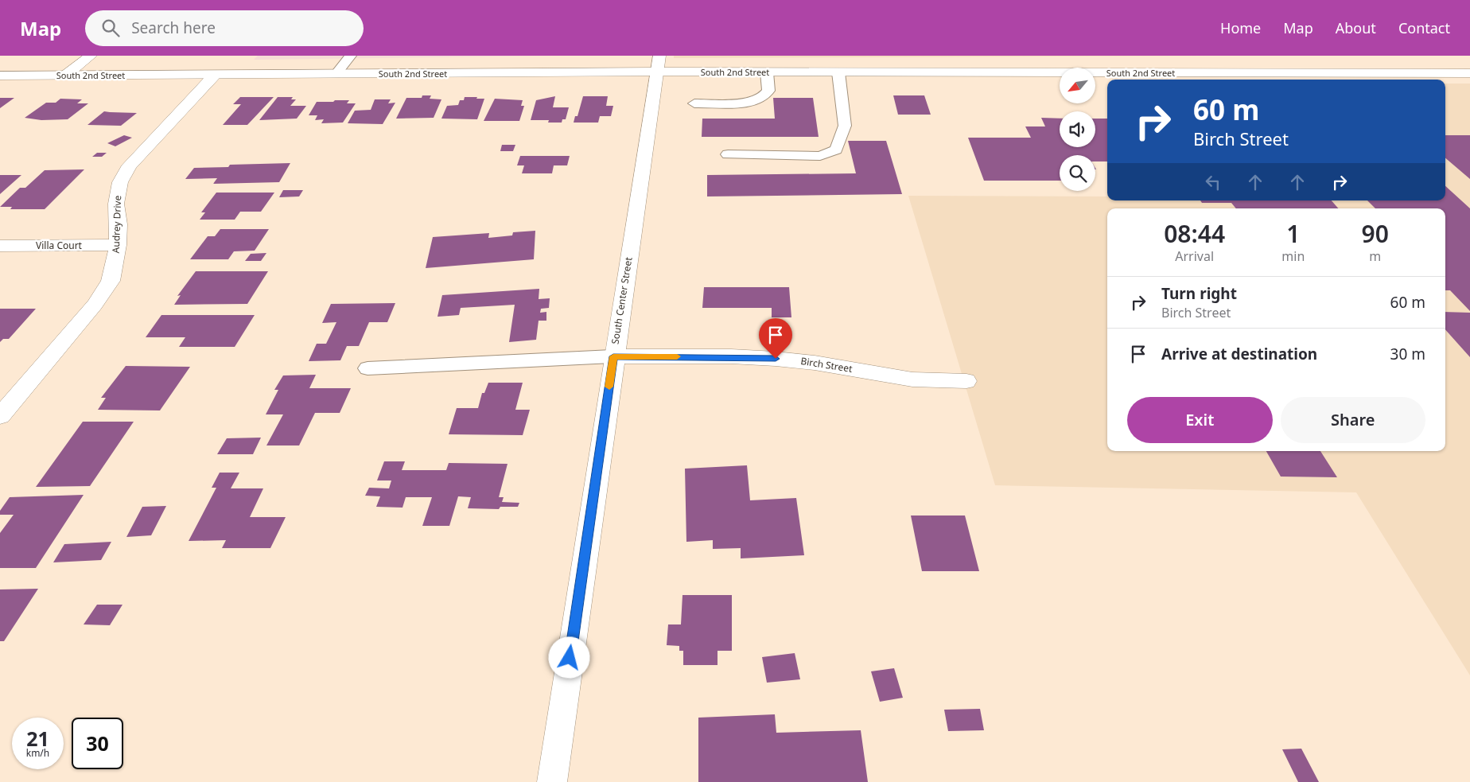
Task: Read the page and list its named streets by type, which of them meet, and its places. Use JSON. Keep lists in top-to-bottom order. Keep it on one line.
{"streets":{"street":["South 2nd Street","Audrey Drive","Villa Court","South Center Street","Birch Street"]},"crossings":[["South 2nd Street","Audrey Drive"],["South 2nd Street","South Center Street"],["Audrey Drive","Villa Court"],["South Center Street","Birch Street"]],"north":"bottom left","page":{"header":"Map","search":"Search here","nav":["Home","Map","About","Contact"],"turn":["60 m","Birch Street"],"eta":["08:44","Arrival","1","min","90","m"],"list":[{"name":"Turn right","note":"Birch Street","value":"60 m"},{"name":"Arrive at destination","value":"30 m"}],"buttons":["Exit","Share"],"speed":"21 km/h","limit":"30"}}
